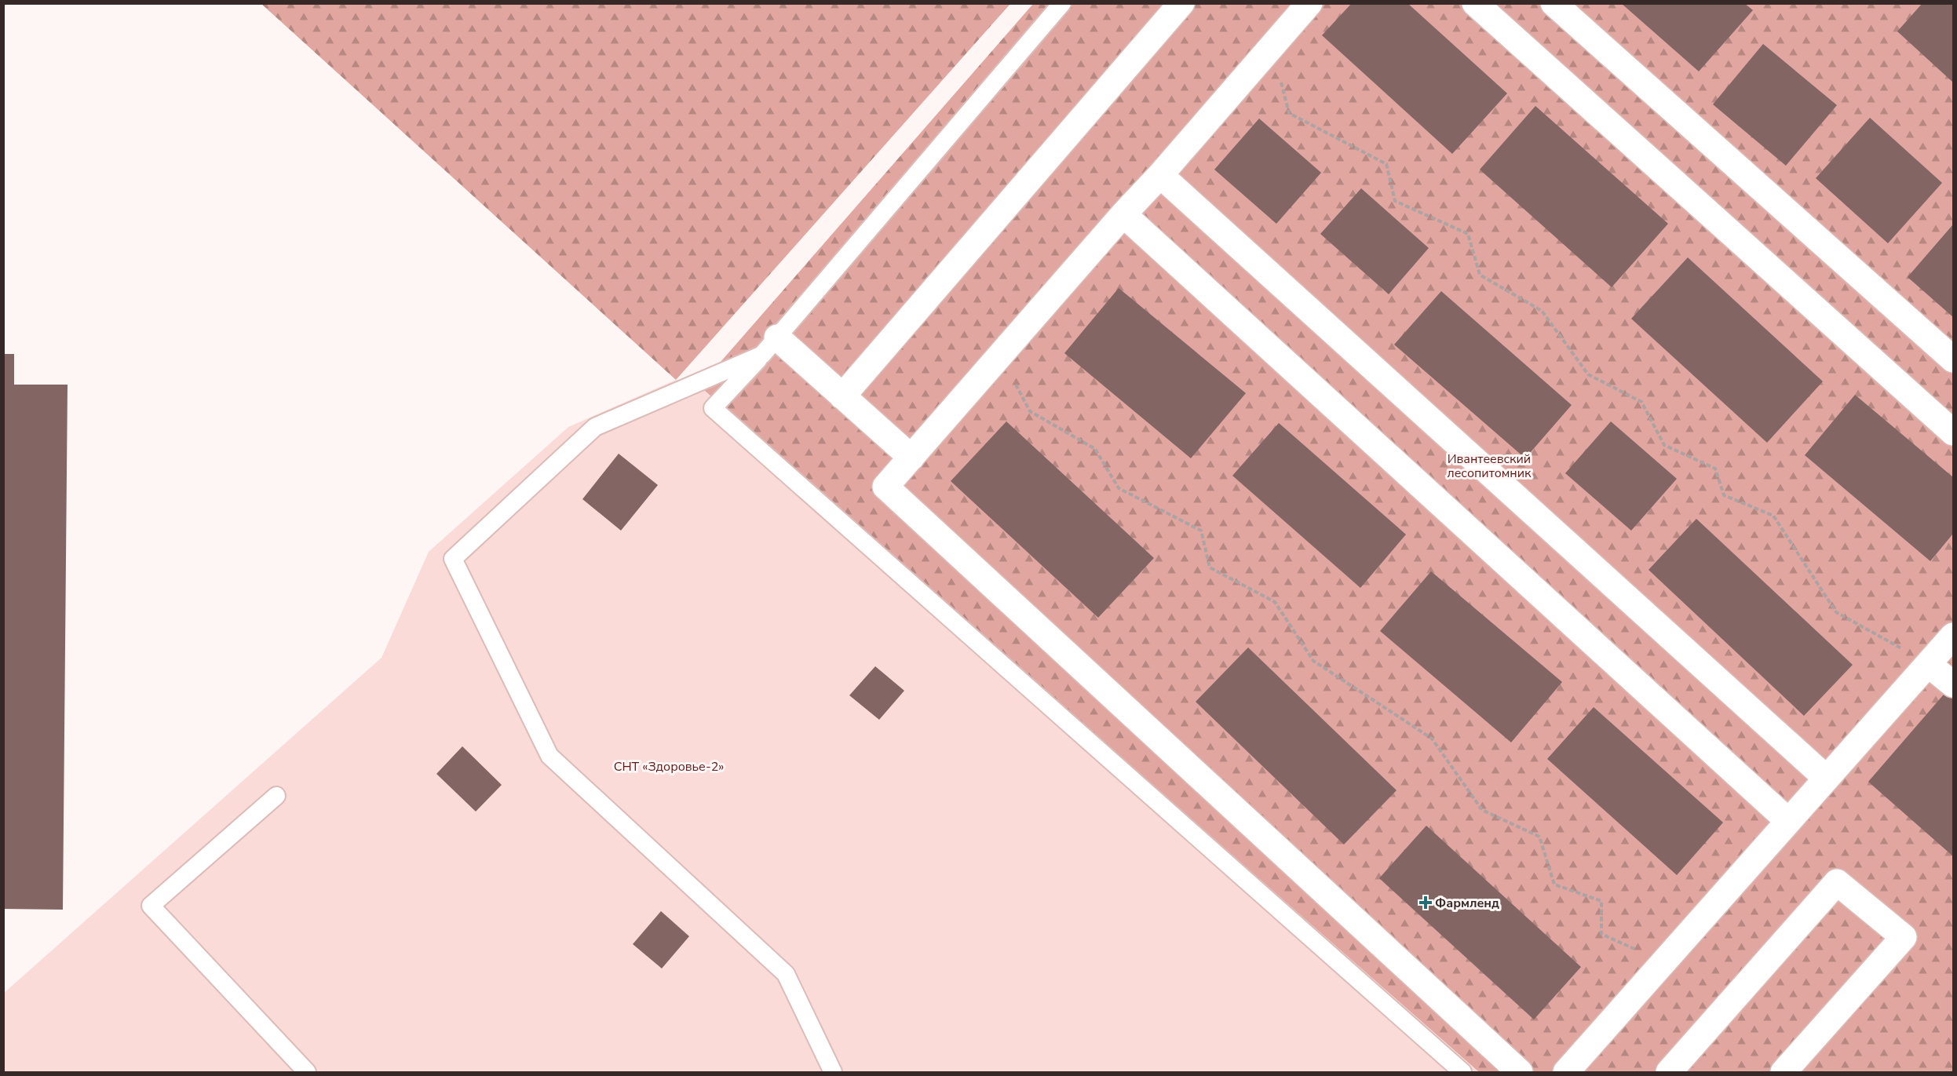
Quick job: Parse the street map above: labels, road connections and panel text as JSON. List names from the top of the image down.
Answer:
{
  "parks": ["Ивантеевский лесопитомник", "СНТ «Здоровье-2»"],
  "places": {
    "health": ["Фармленд"]
  }
}
